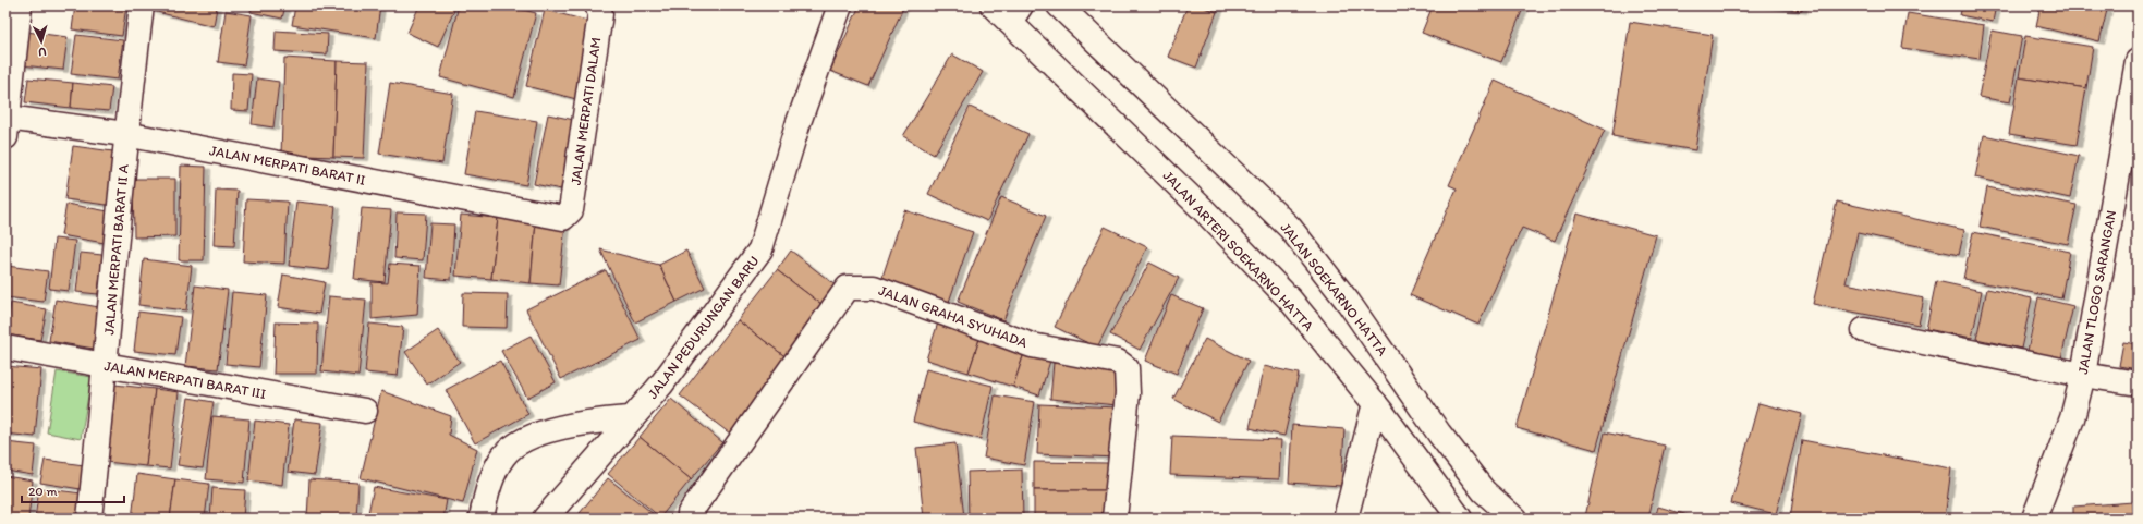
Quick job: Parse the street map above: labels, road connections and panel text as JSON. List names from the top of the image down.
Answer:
{
  "streets": {
    "street": [
      "JALAN MERPATI DALAM",
      "JALAN MERPATI BARAT II",
      "JALAN MERPATI BARAT II A",
      "JALAN ARTERI SOEKARNO HATTA",
      "JALAN SOEKARNO HATTA",
      "JALAN TLOGO SARANGAN",
      "JALAN GRAHA SYUHADA",
      "JALAN PEDURUNGAN BARU",
      "JALAN MERPATI BARAT III"
    ]
  },
  "crossings": [
    ["JALAN MERPATI DALAM", "JALAN MERPATI BARAT II"],
    ["JALAN MERPATI BARAT II", "JALAN MERPATI BARAT II A"],
    ["JALAN MERPATI BARAT II A", "JALAN MERPATI BARAT III"]
  ],
  "scale_bar": "20 m",
  "north": "bottom"
}
